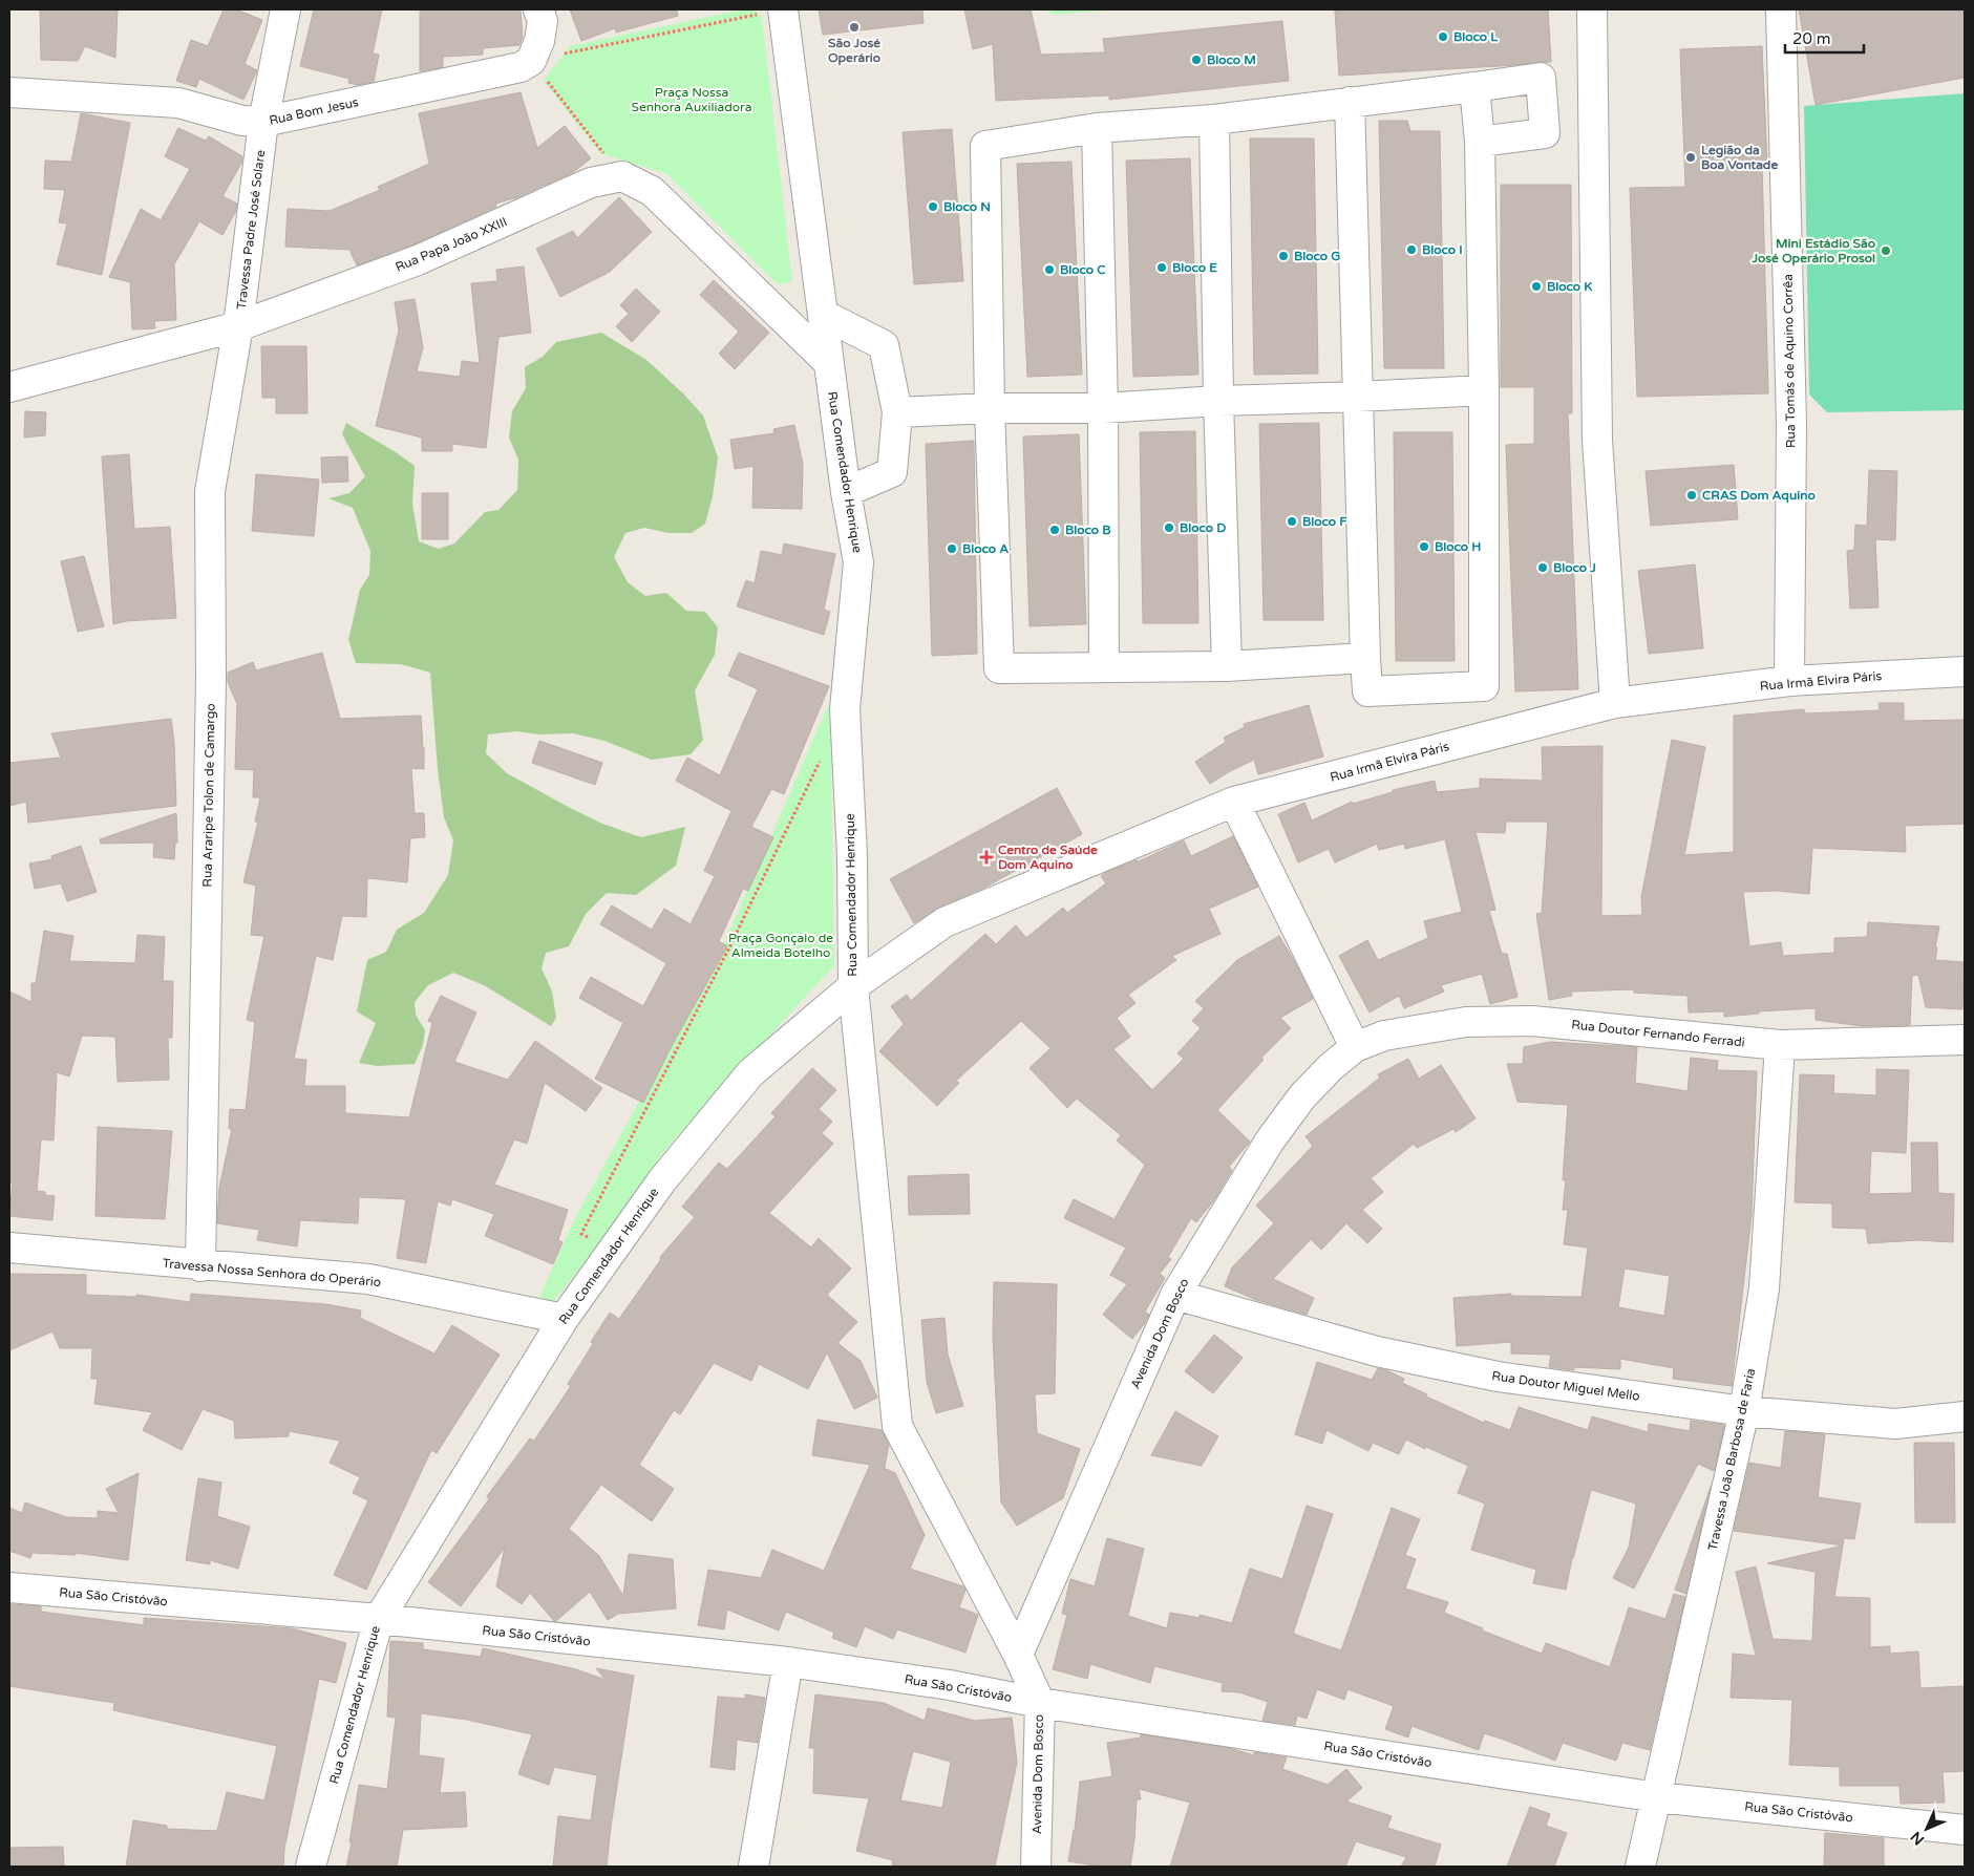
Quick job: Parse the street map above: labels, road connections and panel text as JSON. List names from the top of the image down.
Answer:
{
  "streets": {
    "street": [
      "Rua Bom Jesus",
      "Travessa Padre José Solare",
      "Rua Papa João XXIII",
      "Rua Tomás de Aquino Corrêa",
      "Rua Comendador Henrique",
      "Rua Irmã Elvira Páris",
      "Rua Araripe Tolon de Camargo",
      "Rua Doutor Fernando Ferradi",
      "Travessa Nossa Senhora do Operário",
      "Avenida Dom Bosco",
      "Rua Doutor Miguel Mello",
      "Travessa João Barbosa de Faria",
      "Rua São Cristóvão"
    ]
  },
  "crossings": [
    ["Rua Bom Jesus", "Travessa Padre José Solare"],
    ["Travessa Padre José Solare", "Rua Papa João XXIII"],
    ["Travessa Padre José Solare", "Rua Araripe Tolon de Camargo"],
    ["Rua Papa João XXIII", "Rua Araripe Tolon de Camargo"],
    ["Rua Tomás de Aquino Corrêa", "Rua Irmã Elvira Páris"],
    ["Rua Comendador Henrique", "Rua Irmã Elvira Páris"],
    ["Rua Comendador Henrique", "Travessa Nossa Senhora do Operário"],
    ["Rua Comendador Henrique", "Avenida Dom Bosco"],
    ["Rua Comendador Henrique", "Rua São Cristóvão"],
    ["Rua Irmã Elvira Páris", "Avenida Dom Bosco"],
    ["Rua Araripe Tolon de Camargo", "Travessa Nossa Senhora do Operário"],
    ["Rua Doutor Fernando Ferradi", "Avenida Dom Bosco"],
    ["Rua Doutor Fernando Ferradi", "Travessa João Barbosa de Faria"],
    ["Avenida Dom Bosco", "Rua Doutor Miguel Mello"],
    ["Avenida Dom Bosco", "Rua São Cristóvão"],
    ["Rua Doutor Miguel Mello", "Travessa João Barbosa de Faria"],
    ["Travessa João Barbosa de Faria", "Rua São Cristóvão"]
  ],
  "parks": ["Praça Nossa Senhora Auxiliadora", "Praça Gonçalo de Almeida Botelho"],
  "places": {
    "other": [
      "São José Operário",
      "Bloco L",
      "Bloco M",
      "Legião da Boa Vontade",
      "Bloco N",
      "Bloco I",
      "Mini Estádio São José Operário Prosol",
      "Bloco G",
      "Bloco E",
      "Bloco C",
      "Bloco K",
      "CRAS Dom Aquino",
      "Bloco F",
      "Bloco D",
      "Bloco B",
      "Bloco H",
      "Bloco A",
      "Bloco J"
    ],
    "health": ["Centro de Saúde Dom Aquino"]
  },
  "scale_bar": "20 m",
  "north": "bottom left"
}
